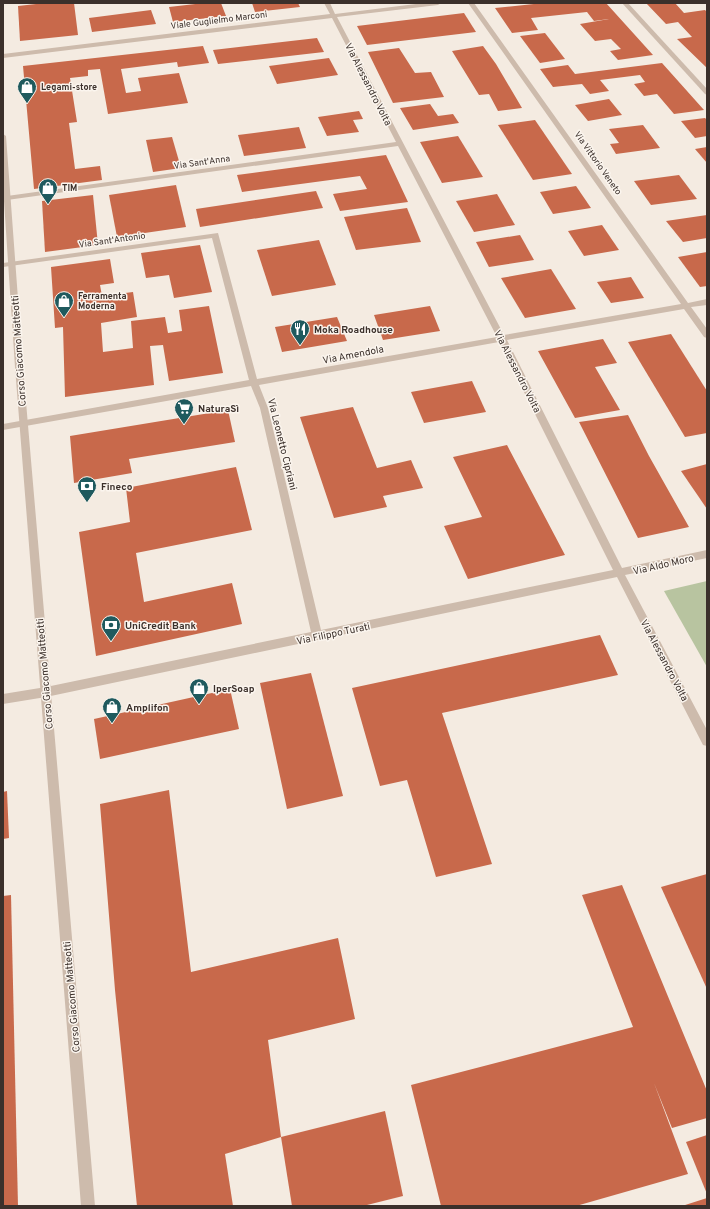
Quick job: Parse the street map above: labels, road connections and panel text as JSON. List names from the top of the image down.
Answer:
{
  "streets": {
    "street": [
      "Viale Guglielmo Marconi",
      "Via Alessandro Volta",
      "Via Sant'Anna",
      "Via Vittorio Veneto",
      "Via Sant'Antonio",
      "Corso Giacomo Matteotti",
      "Via Amendola",
      "Via Leonetto Cipriani",
      "Via Aldo Moro",
      "Via Filippo Turati"
    ]
  },
  "crossings": [
    ["Viale Guglielmo Marconi", "Via Alessandro Volta"],
    ["Via Alessandro Volta", "Via Sant'Anna"],
    ["Via Alessandro Volta", "Via Amendola"],
    ["Via Alessandro Volta", "Via Aldo Moro"],
    ["Via Alessandro Volta", "Via Filippo Turati"],
    ["Via Sant'Anna", "Corso Giacomo Matteotti"],
    ["Via Vittorio Veneto", "Via Amendola"],
    ["Via Sant'Antonio", "Corso Giacomo Matteotti"],
    ["Via Sant'Antonio", "Via Leonetto Cipriani"],
    ["Corso Giacomo Matteotti", "Via Amendola"],
    ["Corso Giacomo Matteotti", "Via Filippo Turati"],
    ["Via Amendola", "Via Leonetto Cipriani"],
    ["Via Leonetto Cipriani", "Via Filippo Turati"],
    ["Via Aldo Moro", "Via Filippo Turati"]
  ],
  "places": {
    "shop": [
      "Legami-store",
      "TIM",
      "Ferramenta Moderna",
      "IperSoap",
      "Amplifon"
    ],
    "restaurant": ["Moka Roadhouse"],
    "supermarket": ["NaturaSì"],
    "bank": ["Fineco", "UniCredit Bank"]
  }
}
